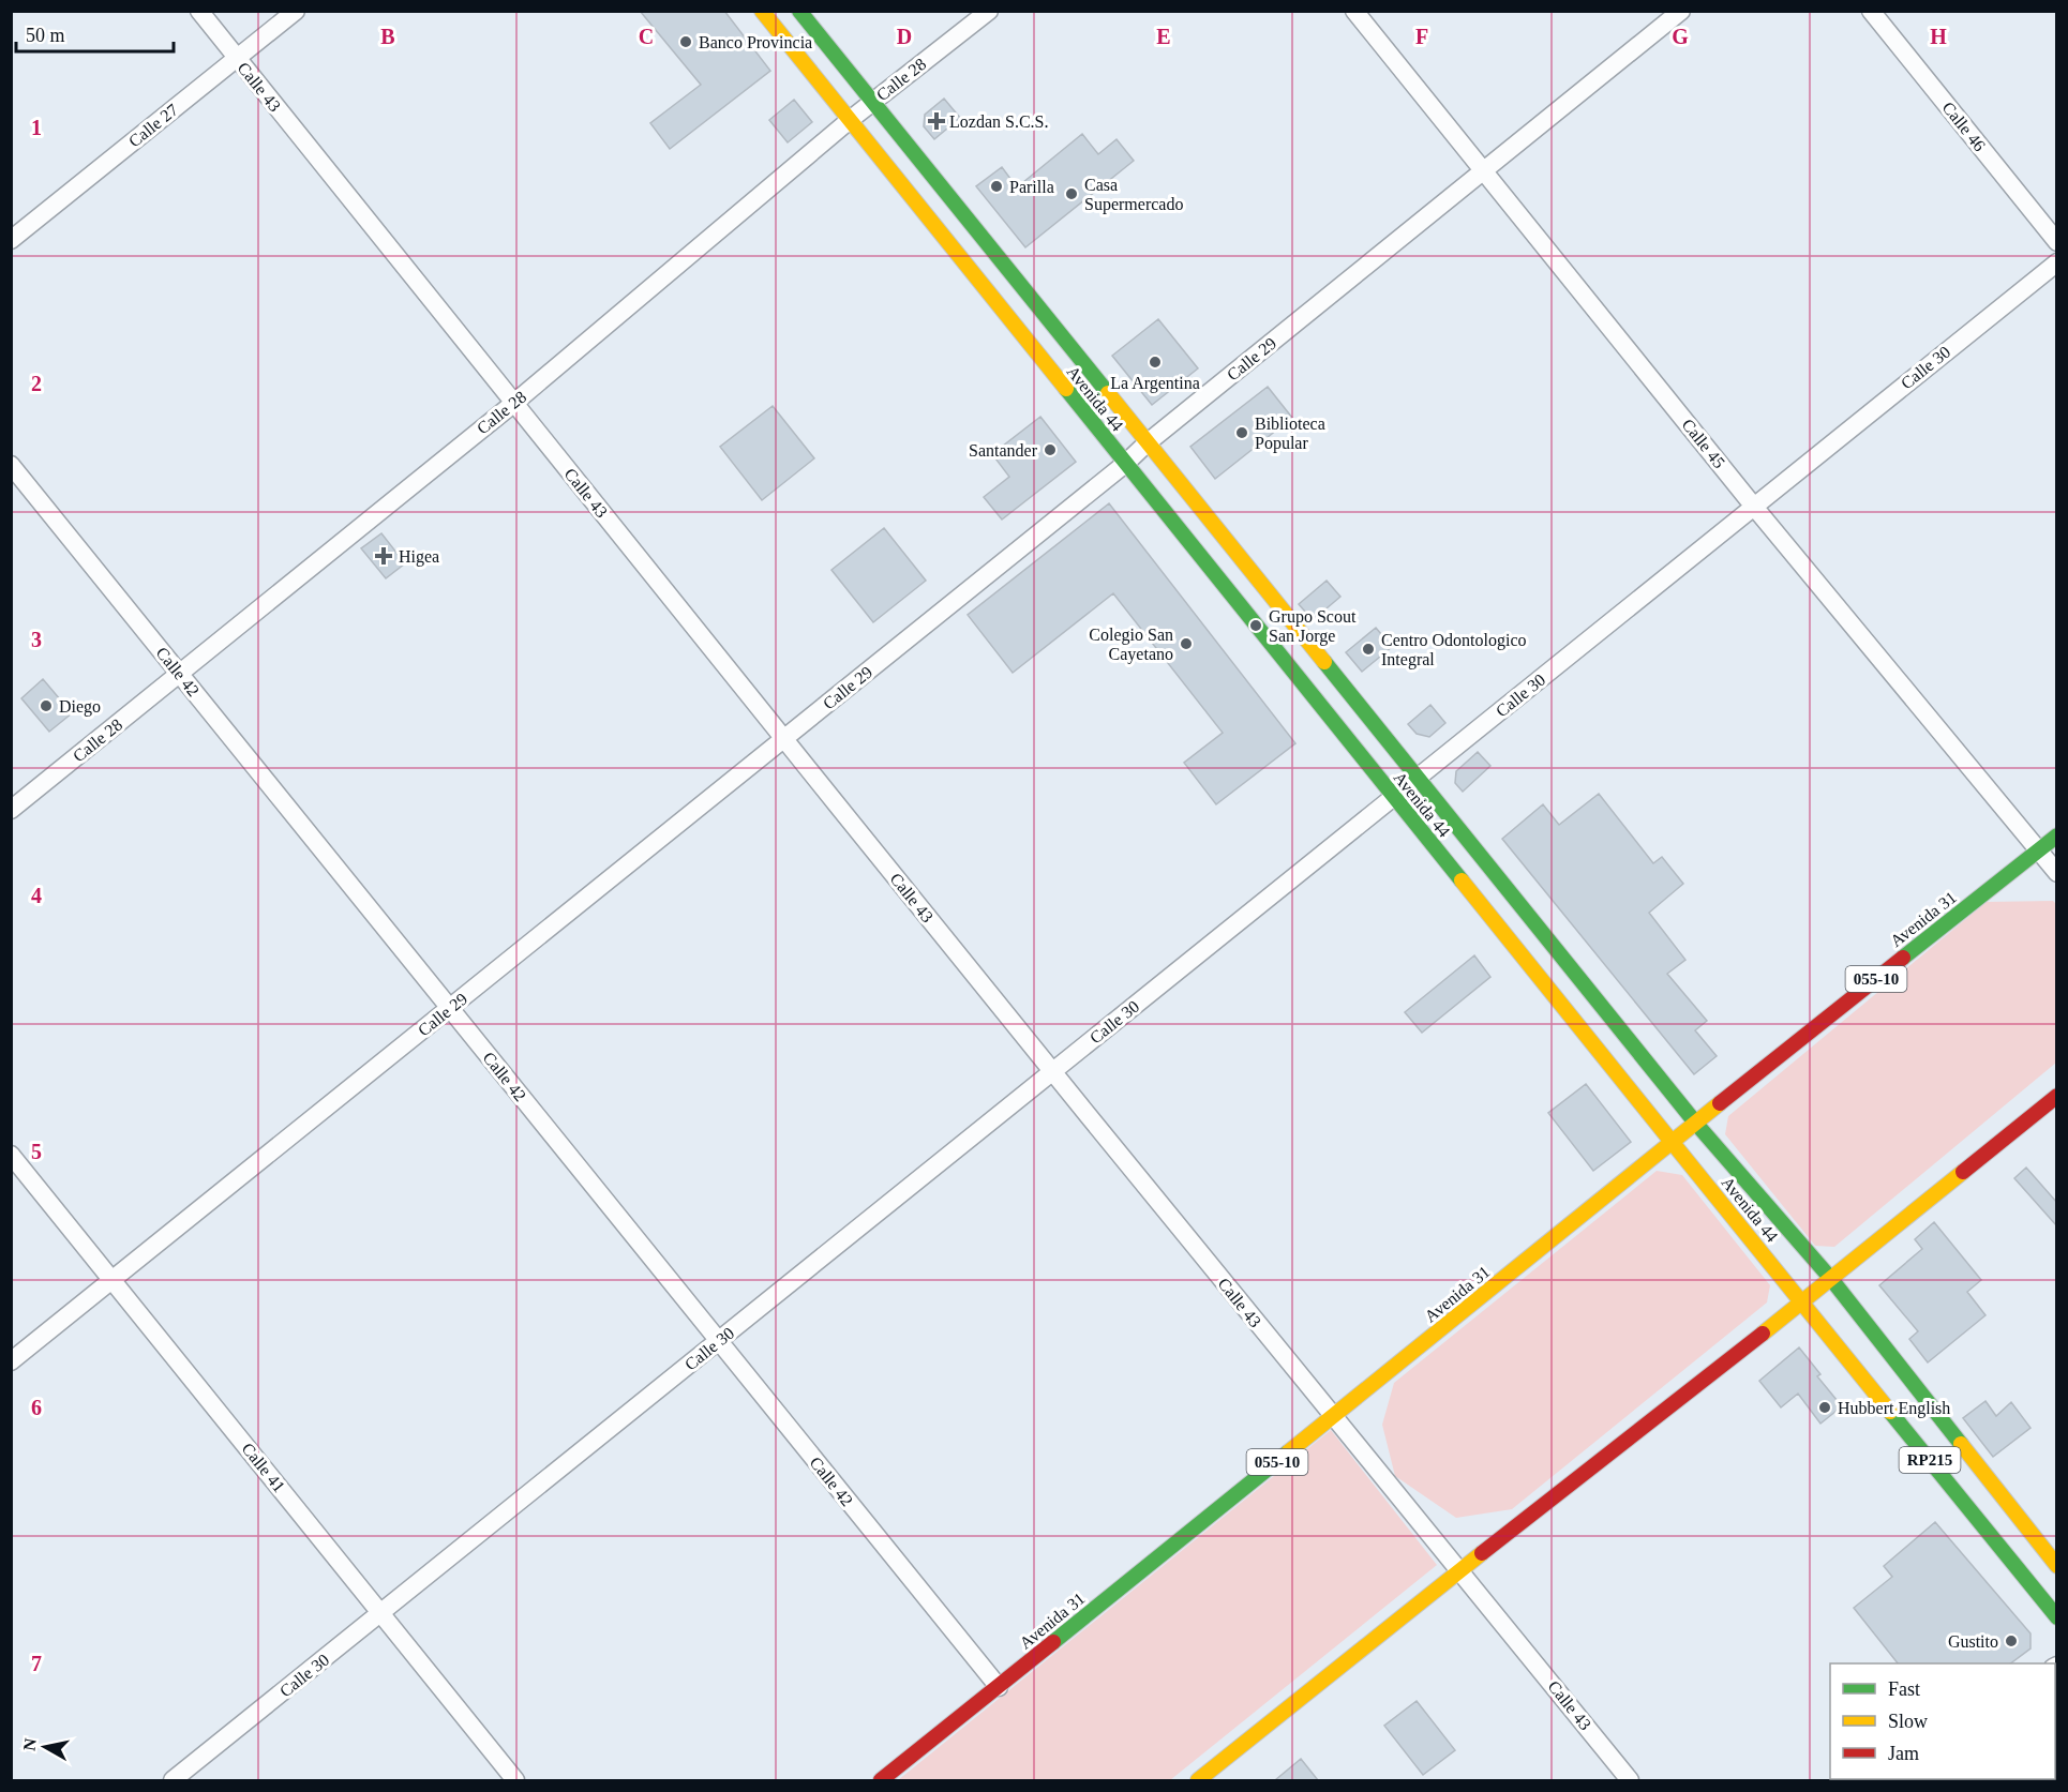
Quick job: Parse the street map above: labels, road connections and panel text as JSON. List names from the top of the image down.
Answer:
{
  "streets": {
    "main road": [
      "Avenida 44",
      "Avenida 31",
      "055-10",
      "RP215"
    ],
    "street": [
      "Calle 28",
      "Calle 43",
      "Calle 27",
      "Calle 46",
      "Calle 29",
      "Calle 30",
      "Calle 45",
      "Calle 42",
      "Calle 41"
    ]
  },
  "crossings": [
    ["Calle 28", "Calle 43"],
    ["Calle 28", "Avenida 44"],
    ["Calle 28", "Calle 42"],
    ["Calle 43", "Calle 27"],
    ["Calle 43", "Calle 29"],
    ["Calle 43", "Calle 30"],
    ["Calle 43", "Avenida 31"],
    ["Calle 29", "Avenida 44"],
    ["Calle 29", "Calle 45"],
    ["Calle 29", "Calle 42"],
    ["Calle 29", "Calle 41"],
    ["Calle 30", "Avenida 44"],
    ["Calle 30", "Calle 45"],
    ["Calle 30", "Calle 42"],
    ["Calle 30", "Calle 41"],
    ["Avenida 44", "Avenida 31"],
    ["Calle 45", "Avenida 31"],
    ["Calle 42", "Avenida 31"]
  ],
  "places": {
    "other": [
      "Banco Provincia",
      "Parilla",
      "Casa Supermercado",
      "La Argentina",
      "Biblioteca Popular",
      "Santander",
      "Grupo Scout San Jorge",
      "Colegio San Cayetano",
      "Centro Odontologico Integral",
      "Diego",
      "Hubbert English",
      "Gustito"
    ],
    "health": ["Lozdan S.C.S.", "Higea"]
  },
  "legend": ["Fast", "Slow", "Jam"],
  "scale_bar": "50 m",
  "north": "left",
  "grid": {
    "columns": [
      "B",
      "C",
      "D",
      "E",
      "F",
      "G",
      "H"
    ],
    "rows": [
      "1",
      "2",
      "3",
      "4",
      "5",
      "6",
      "7"
    ]
  }
}
